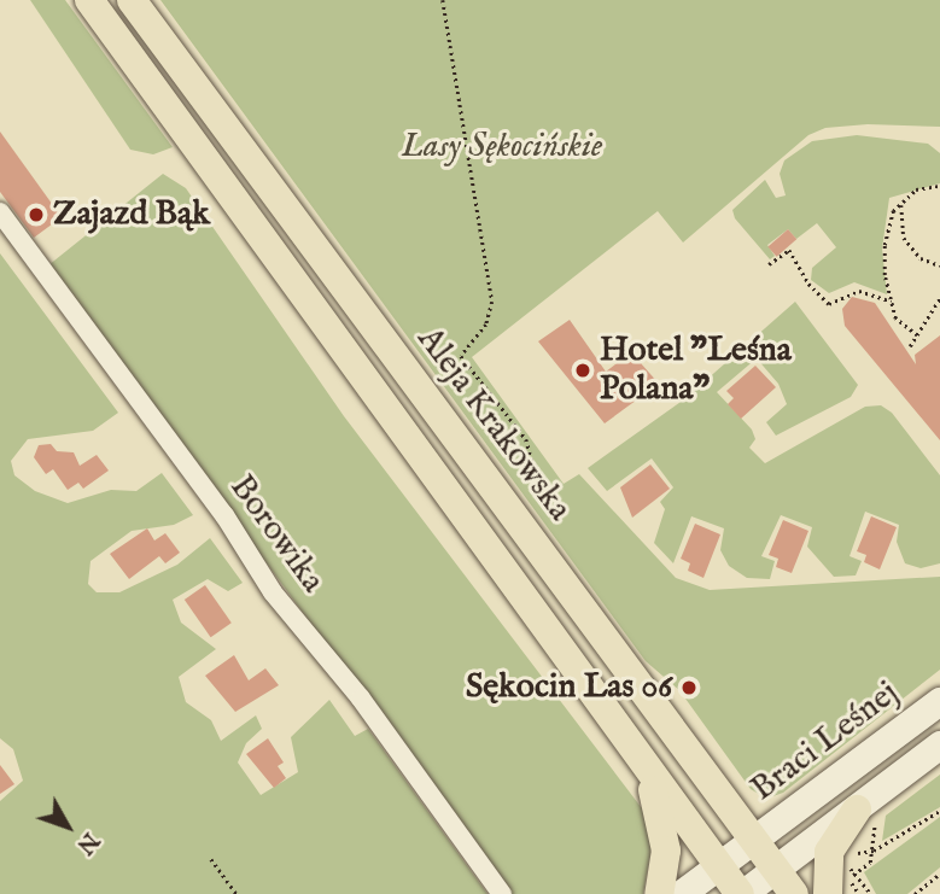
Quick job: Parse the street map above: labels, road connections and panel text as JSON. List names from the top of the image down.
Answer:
{
  "streets": {
    "main road": ["Aleja Krakowska", "Braci Leśnej"],
    "street": ["Borowika"]
  },
  "crossings": [
    ["Aleja Krakowska", "Braci Leśnej"]
  ],
  "parks": ["Lasy Sękocińskie"],
  "places": ["Zajazd Bąk", "Hotel \"Leśna Polana\"", "Sękocin Las 06"],
  "north": "bottom right"
}
